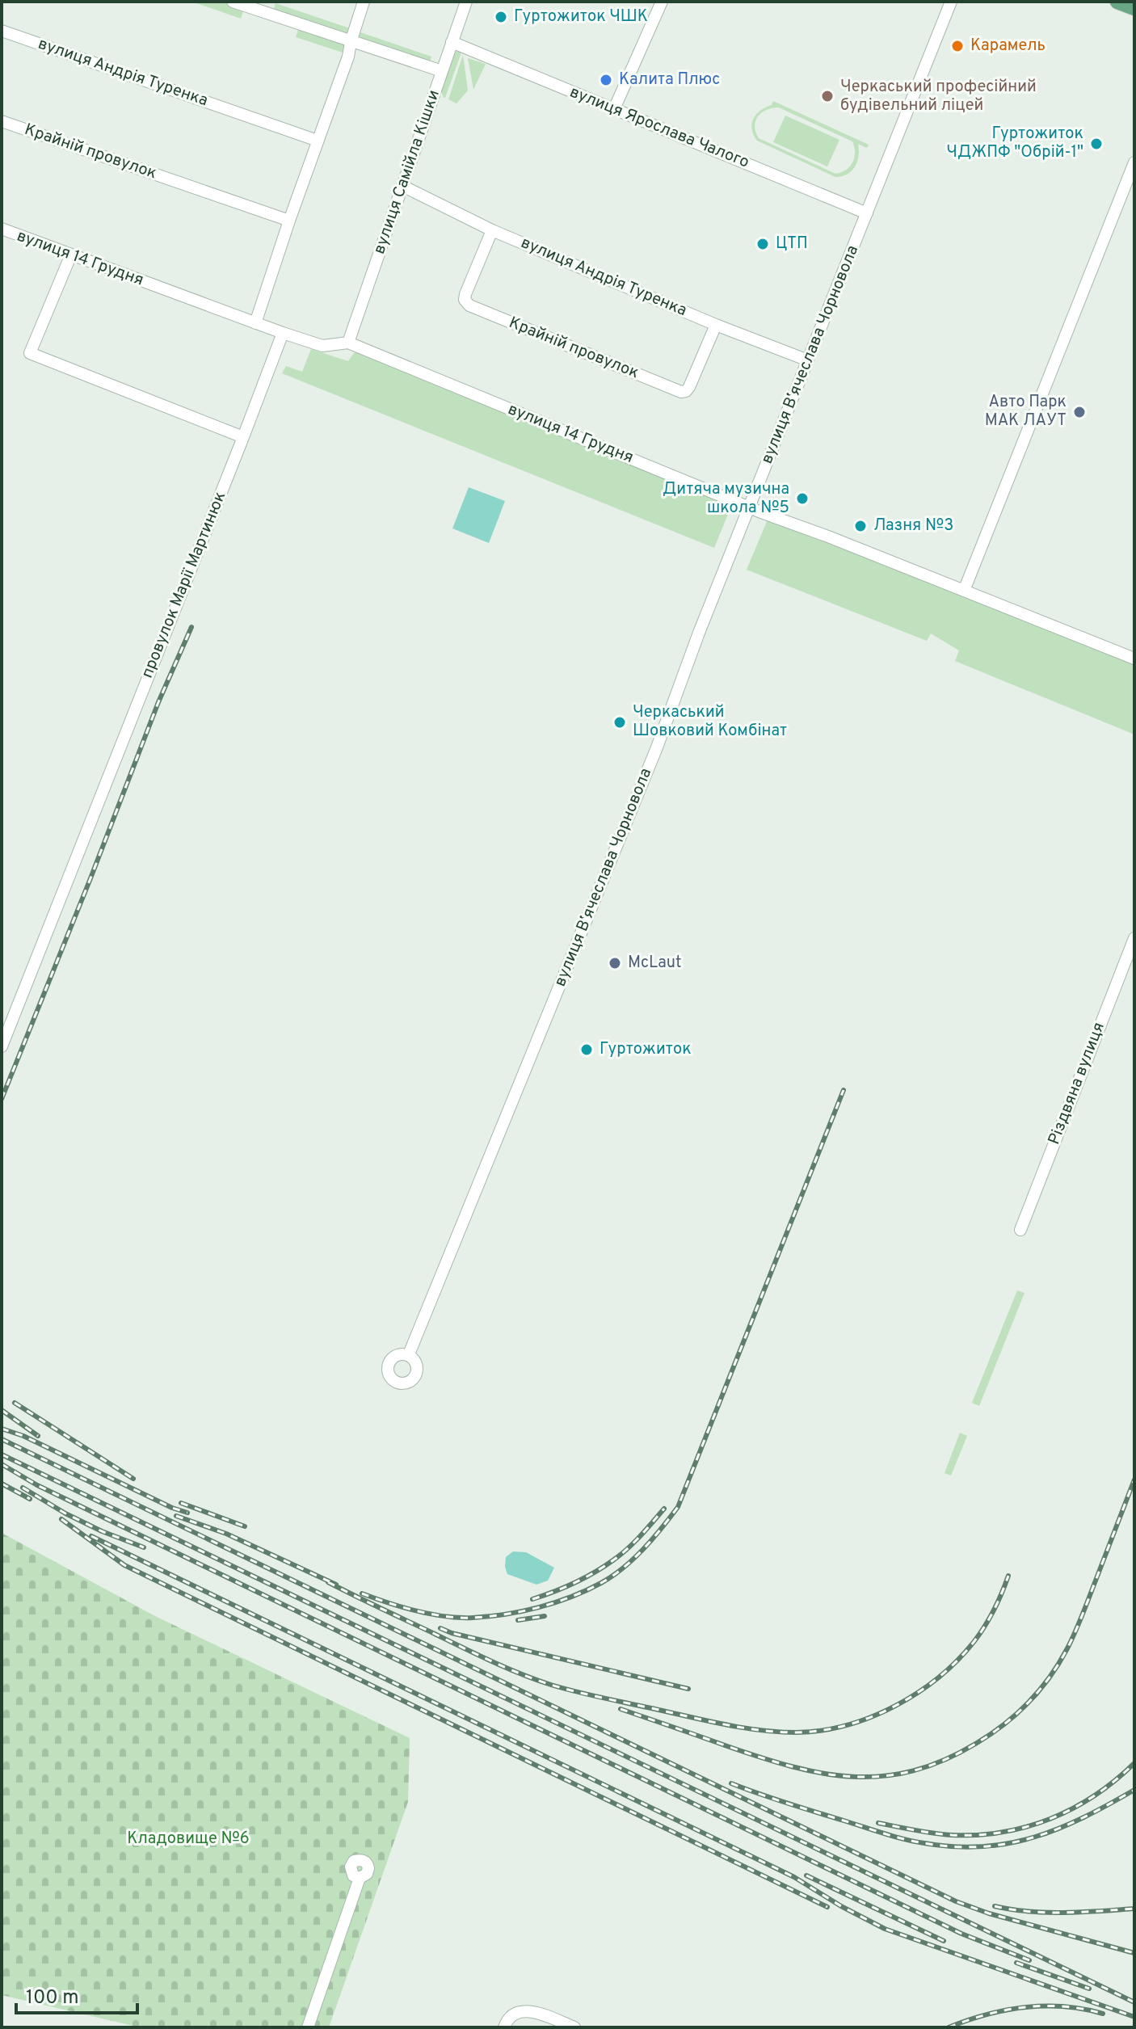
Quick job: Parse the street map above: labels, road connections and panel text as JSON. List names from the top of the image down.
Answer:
{
  "streets": {
    "street": [
      "вулиця Андрія Туренка",
      "вулиця Ярослава Чалого",
      "Крайній провулок",
      "вулиця Самійла Кішки",
      "вулиця 14 Грудня",
      "вулиця Вʼячеслава Чорновола",
      "провулок Марії Мартинюк",
      "Різдвяна вулиця"
    ]
  },
  "crossings": [
    ["вулиця Андрія Туренка", "Крайній провулок"],
    ["вулиця Андрія Туренка", "вулиця Самійла Кішки"],
    ["вулиця Андрія Туренка", "вулиця Вʼячеслава Чорновола"],
    ["вулиця Ярослава Чалого", "вулиця Самійла Кішки"],
    ["вулиця Ярослава Чалого", "вулиця Вʼячеслава Чорновола"],
    ["вулиця Самійла Кішки", "вулиця 14 Грудня"],
    ["вулиця 14 Грудня", "вулиця Вʼячеслава Чорновола"],
    ["вулиця 14 Грудня", "провулок Марії Мартинюк"]
  ],
  "parks": ["Кладовище №6"],
  "places": [
    "Гуртожиток ЧШК",
    "Карамель",
    "Калита Плюс",
    "Черкаський професійний будівельний ліцей",
    "Гуртожиток ЧДЖПФ \"Обрій-1\"",
    "ЦТП",
    "Авто Парк МАК ЛАУТ",
    "Дитяча музична школа №5",
    "Лазня №3",
    "Черкаський Шовковий Комбінат",
    "McLaut",
    "Гуртожиток"
  ],
  "scale_bar": "100 m"
}
